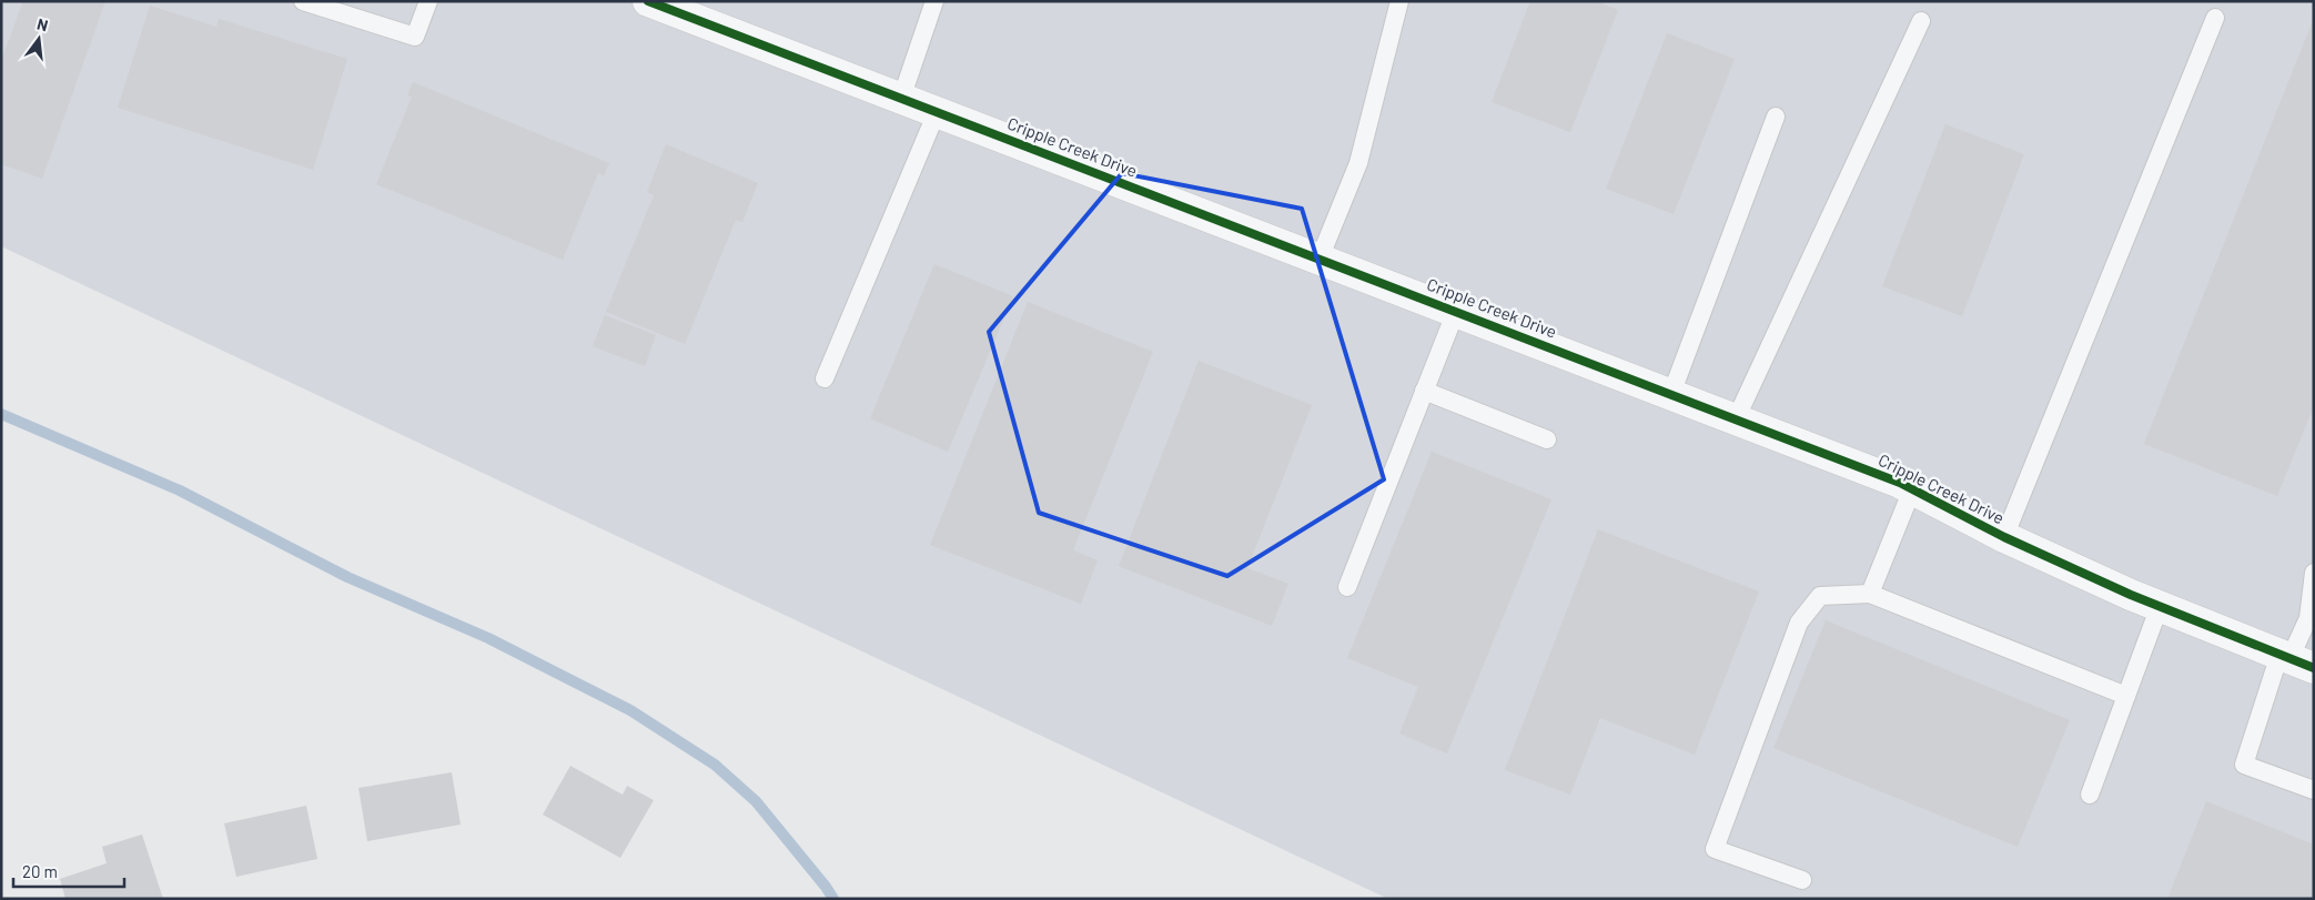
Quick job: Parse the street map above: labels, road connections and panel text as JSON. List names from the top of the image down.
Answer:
{
  "streets": {
    "street": ["Cripple Creek Drive"]
  },
  "scale_bar": "20 m",
  "north": "top"
}
